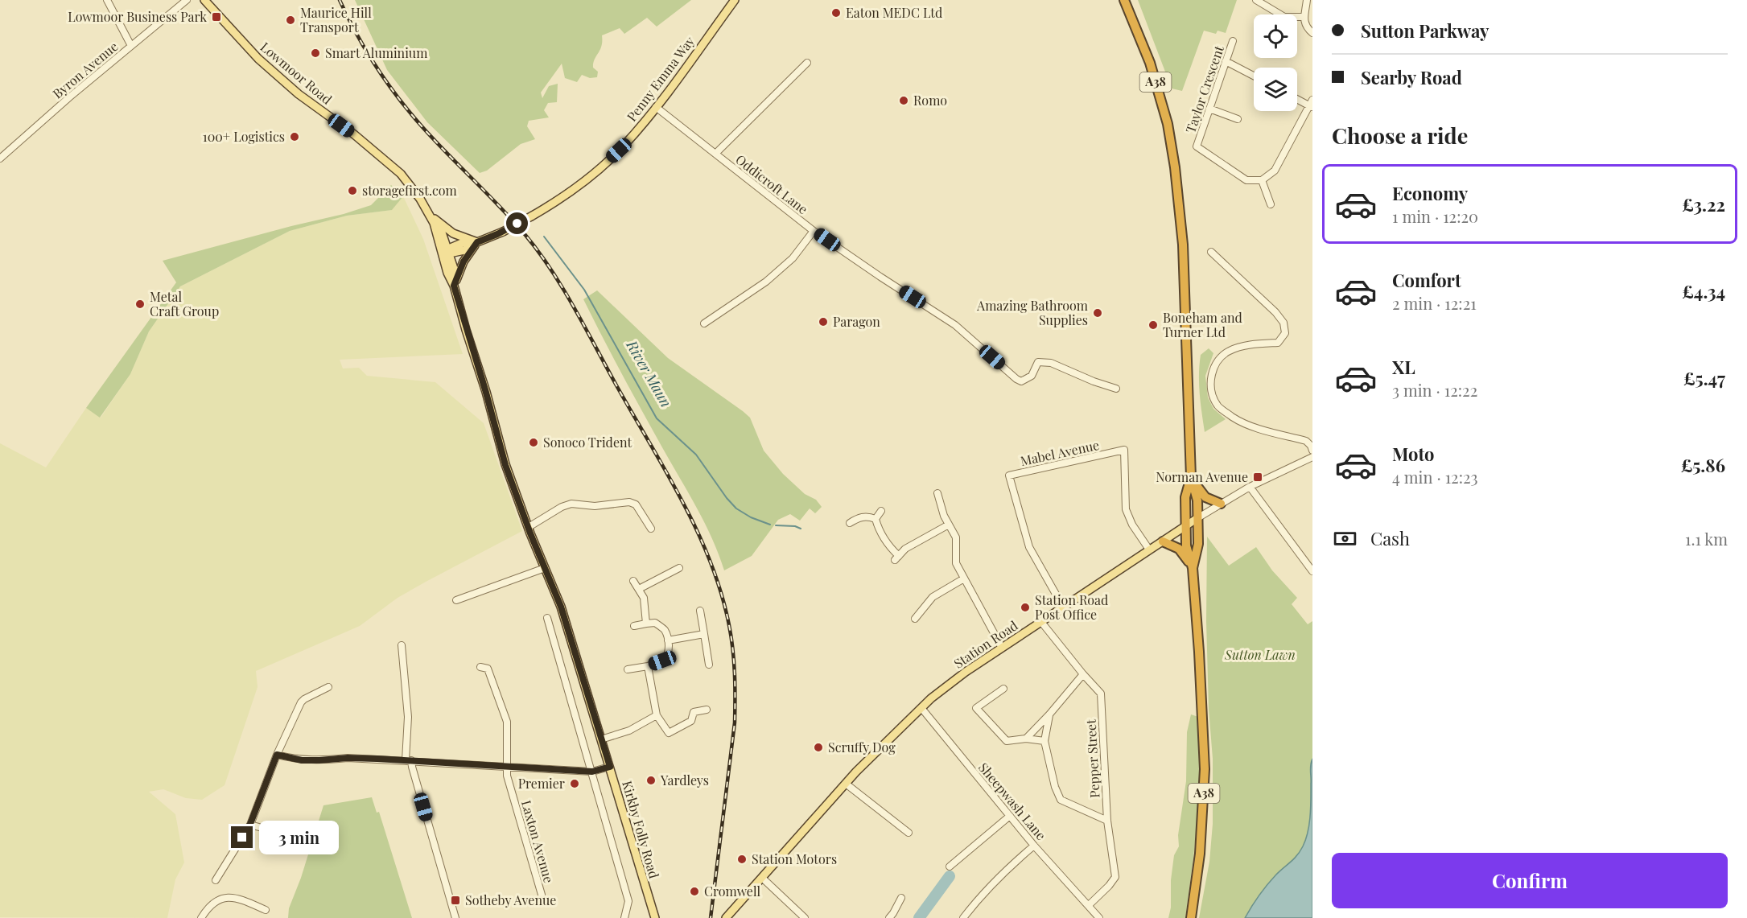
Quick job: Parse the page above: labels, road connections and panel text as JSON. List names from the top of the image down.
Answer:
{
  "streets": {
    "highway": ["A38"],
    "main road": [
      "Lowmoor Road",
      "Penny Emma Way",
      "Station Road",
      "Kirkby Folly Road"
    ],
    "street": [
      "Byron Avenue",
      "Taylor Crescent",
      "Oddicroft Lane",
      "Mabel Avenue",
      "Pepper Street",
      "Sheepwash Lane",
      "Laxton Avenue"
    ]
  },
  "crossings": [
    ["Lowmoor Road", "Penny Emma Way"],
    ["Lowmoor Road", "Kirkby Folly Road"],
    ["Penny Emma Way", "Oddicroft Lane"],
    ["Penny Emma Way", "Kirkby Folly Road"],
    ["A38", "Station Road"],
    ["Mabel Avenue", "Station Road"],
    ["Station Road", "Pepper Street"],
    ["Station Road", "Sheepwash Lane"],
    ["Pepper Street", "Sheepwash Lane"]
  ],
  "water": ["River Maun"],
  "parks": ["Sutton Lawn"],
  "places": {
    "other": [
      "Eaton MEDC Ltd",
      "Maurice Hill Transport",
      "Smart Aluminium",
      "Romo",
      "100+ Logistics",
      "storagefirst.com",
      "Metal Craft Group",
      "Amazing Bathroom Supplies",
      "Paragon",
      "Boneham and Turner Ltd",
      "Sonoco Trident",
      "Station Road Post Office",
      "Scruffy Dog",
      "Yardleys",
      "Premier",
      "Station Motors",
      "Cromwell"
    ],
    "transit": ["Lowmoor Business Park", "Norman Avenue", "Sotheby Avenue"]
  },
  "page": {
    "banner": ["Sutton Parkway", "Searby Road"],
    "heading": "Choose a ride",
    "list": [
      {
        "name": "Economy",
        "note": "1 min · 12:20",
        "value": "£3.22"
      },
      {
        "name": "Comfort",
        "note": "2 min · 12:21",
        "value": "£4.34"
      },
      {
        "name": "XL",
        "note": "3 min · 12:22",
        "value": "£5.47"
      },
      {
        "name": "Moto",
        "note": "4 min · 12:23",
        "value": "£5.86"
      }
    ],
    "pay": ["Cash", "1.1 km"],
    "bubble": "3 min",
    "buttons": "Confirm"
  }
}
